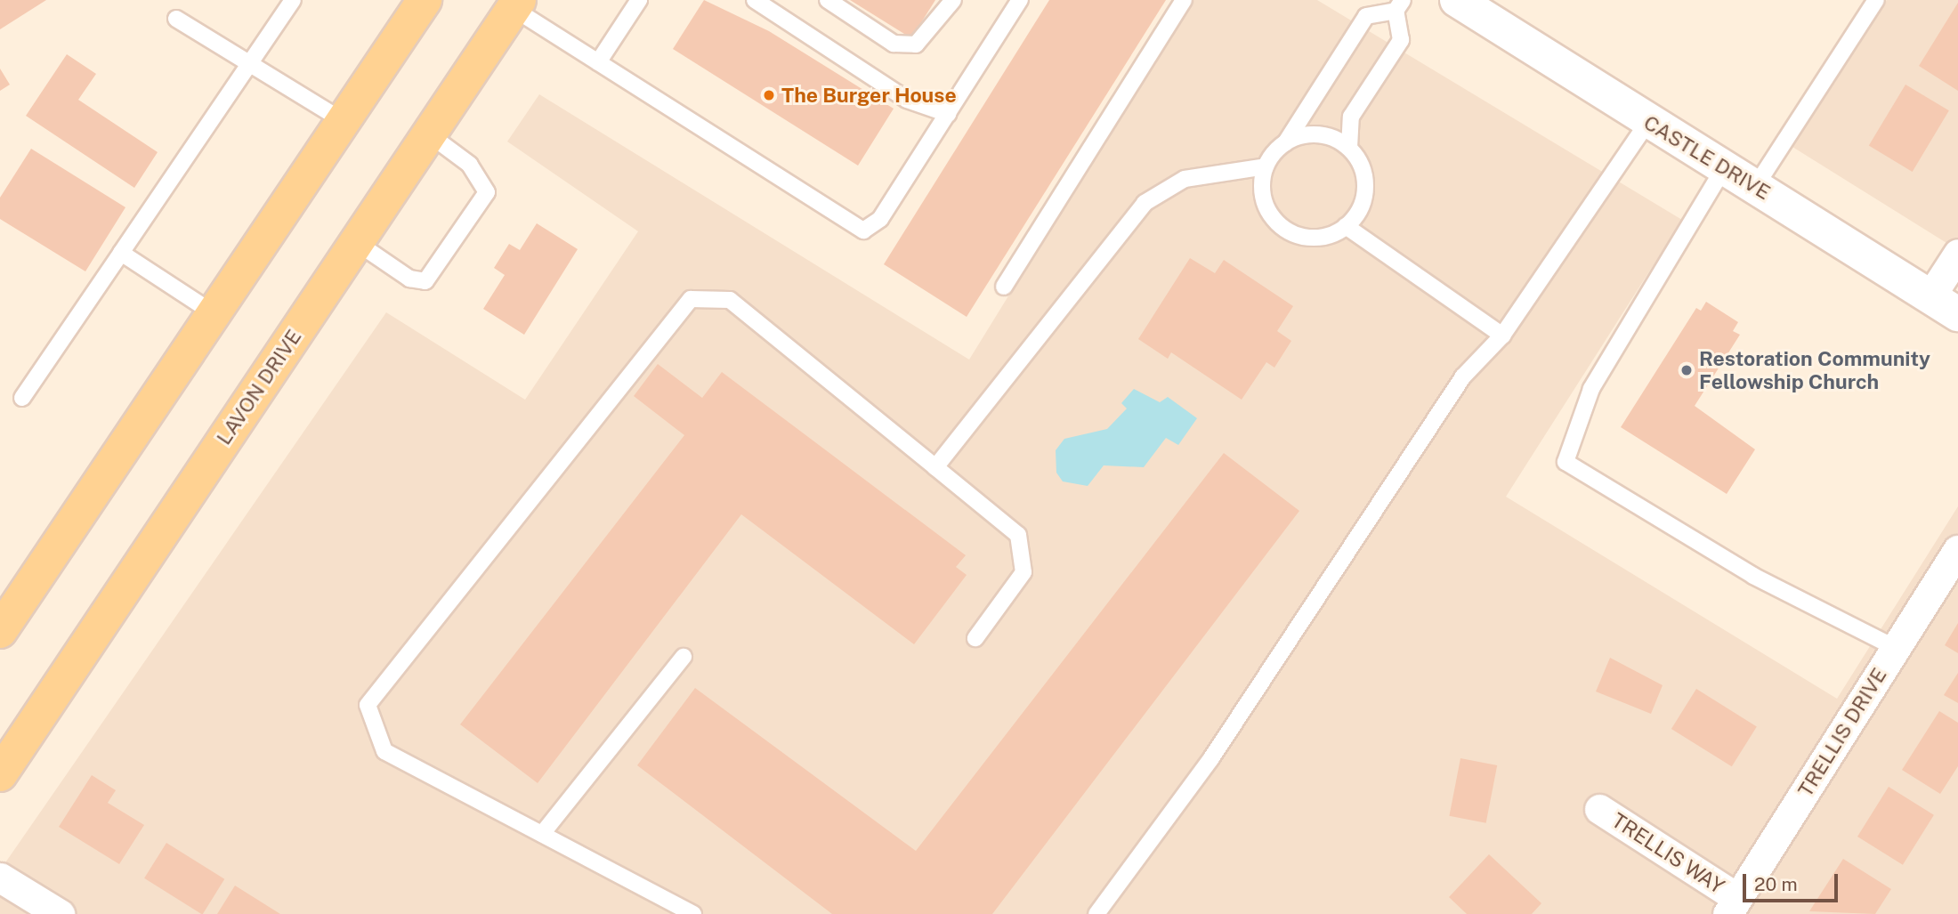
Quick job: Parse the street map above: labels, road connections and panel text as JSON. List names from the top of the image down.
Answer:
{
  "streets": {
    "main road": ["CASTLE DRIVE", "LAVON DRIVE"],
    "street": ["TRELLIS DRIVE", "TRELLIS WAY"]
  },
  "crossings": [
    ["TRELLIS DRIVE", "TRELLIS WAY"]
  ],
  "places": ["The Burger House", "Restoration Community Fellowship Church"],
  "scale_bar": "20 m"
}
